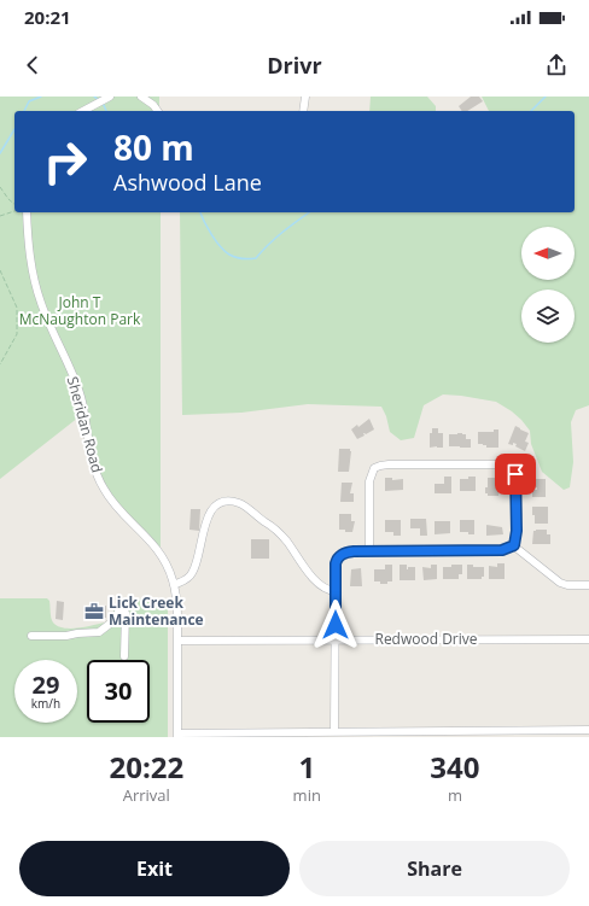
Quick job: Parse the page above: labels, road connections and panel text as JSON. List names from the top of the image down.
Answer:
{
  "streets": {
    "street": ["Sheridan Road", "Redwood Drive"]
  },
  "crossings": [
    ["Sheridan Road", "Redwood Drive"]
  ],
  "parks": ["John T McNaughton Park"],
  "places": {
    "office": ["Lick Creek Maintenance"]
  },
  "north": "left",
  "page": {
    "status": "20:21",
    "header": "Drivr",
    "turn": ["80 m", "Ashwood Lane"],
    "speed": "29 km/h",
    "limit": "30",
    "eta": [
      "20:22",
      "Arrival",
      "1",
      "min",
      "340",
      "m"
    ],
    "buttons": ["Exit", "Share"]
  }
}
